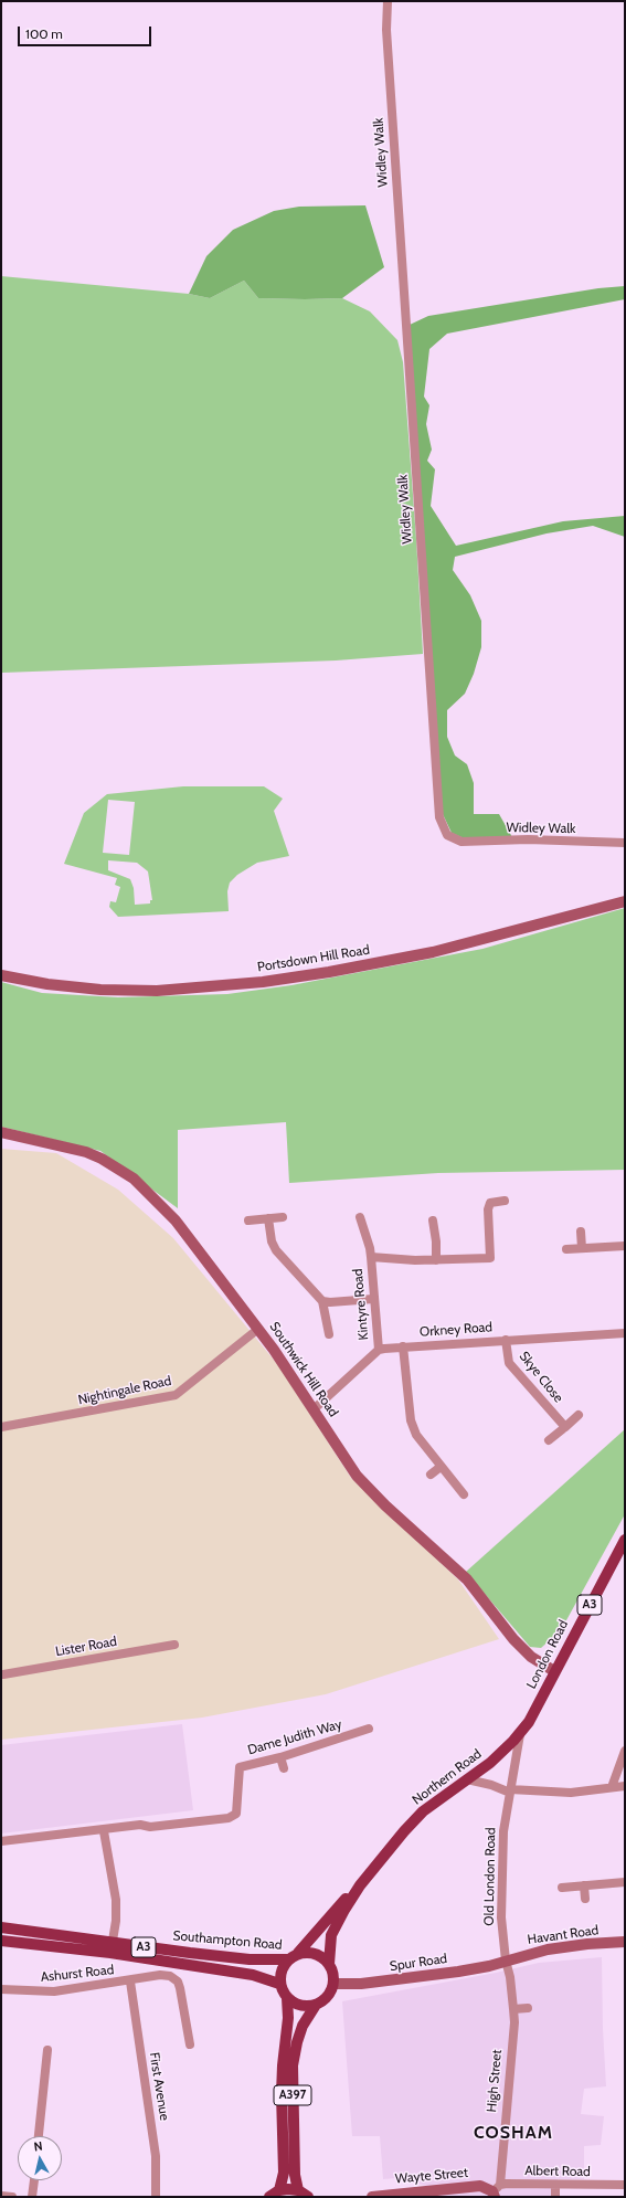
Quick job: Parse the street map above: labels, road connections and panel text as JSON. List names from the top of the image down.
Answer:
{
  "streets": {
    "main road": [
      "Portsdown Hill Road",
      "Southwick Hill Road",
      "A3",
      "London Road",
      "Northern Road",
      "Havant Road",
      "Southampton Road",
      "Spur Road",
      "A397",
      "Wayte Street"
    ],
    "street": [
      "Widley Walk",
      "Kintyre Road",
      "Orkney Road",
      "Skye Close",
      "Nightingale Road",
      "Lister Road",
      "Dame Judith Way",
      "Old London Road",
      "Ashurst Road",
      "High Street",
      "First Avenue",
      "Albert Road"
    ]
  },
  "crossings": [
    ["Kintyre Road", "Orkney Road"],
    ["Orkney Road", "Skye Close"],
    ["Southwick Hill Road", "Nightingale Road"],
    ["Southwick Hill Road", "London Road"],
    ["A3", "Northern Road"],
    ["A3", "Southampton Road"],
    ["A3", "Spur Road"],
    ["A3", "A397"],
    ["London Road", "Northern Road"],
    ["London Road", "Old London Road"],
    ["Northern Road", "Old London Road"],
    ["Northern Road", "Southampton Road"],
    ["Northern Road", "Spur Road"],
    ["Northern Road", "A397"],
    ["Old London Road", "Havant Road"],
    ["Old London Road", "Spur Road"],
    ["Old London Road", "High Street"],
    ["Havant Road", "Spur Road"],
    ["Southampton Road", "Spur Road"],
    ["Southampton Road", "A397"],
    ["Spur Road", "A397"],
    ["Ashurst Road", "First Avenue"],
    ["High Street", "Albert Road"],
    ["High Street", "Wayte Street"],
    ["Albert Road", "Wayte Street"]
  ],
  "districts": ["COSHAM"],
  "scale_bar": "100 m",
  "north": "top"
}
